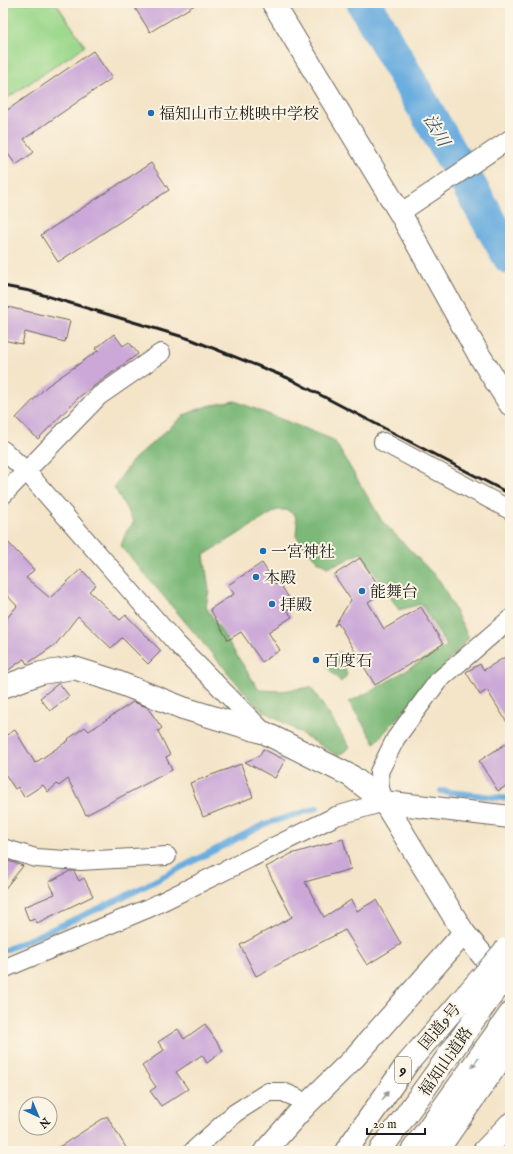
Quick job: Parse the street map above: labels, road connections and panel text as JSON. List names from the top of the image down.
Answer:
{
  "streets": {
    "main road": ["国道9号", "福知山道路", "9"]
  },
  "crossings": [
    ["国道9号", "福知山道路"]
  ],
  "water": ["法川"],
  "places": [
    "福知山市立桃映中学校",
    "一宮神社",
    "本殿",
    "能舞台",
    "拝殿",
    "百度石"
  ],
  "scale_bar": "20 m",
  "north": "bottom right"
}
